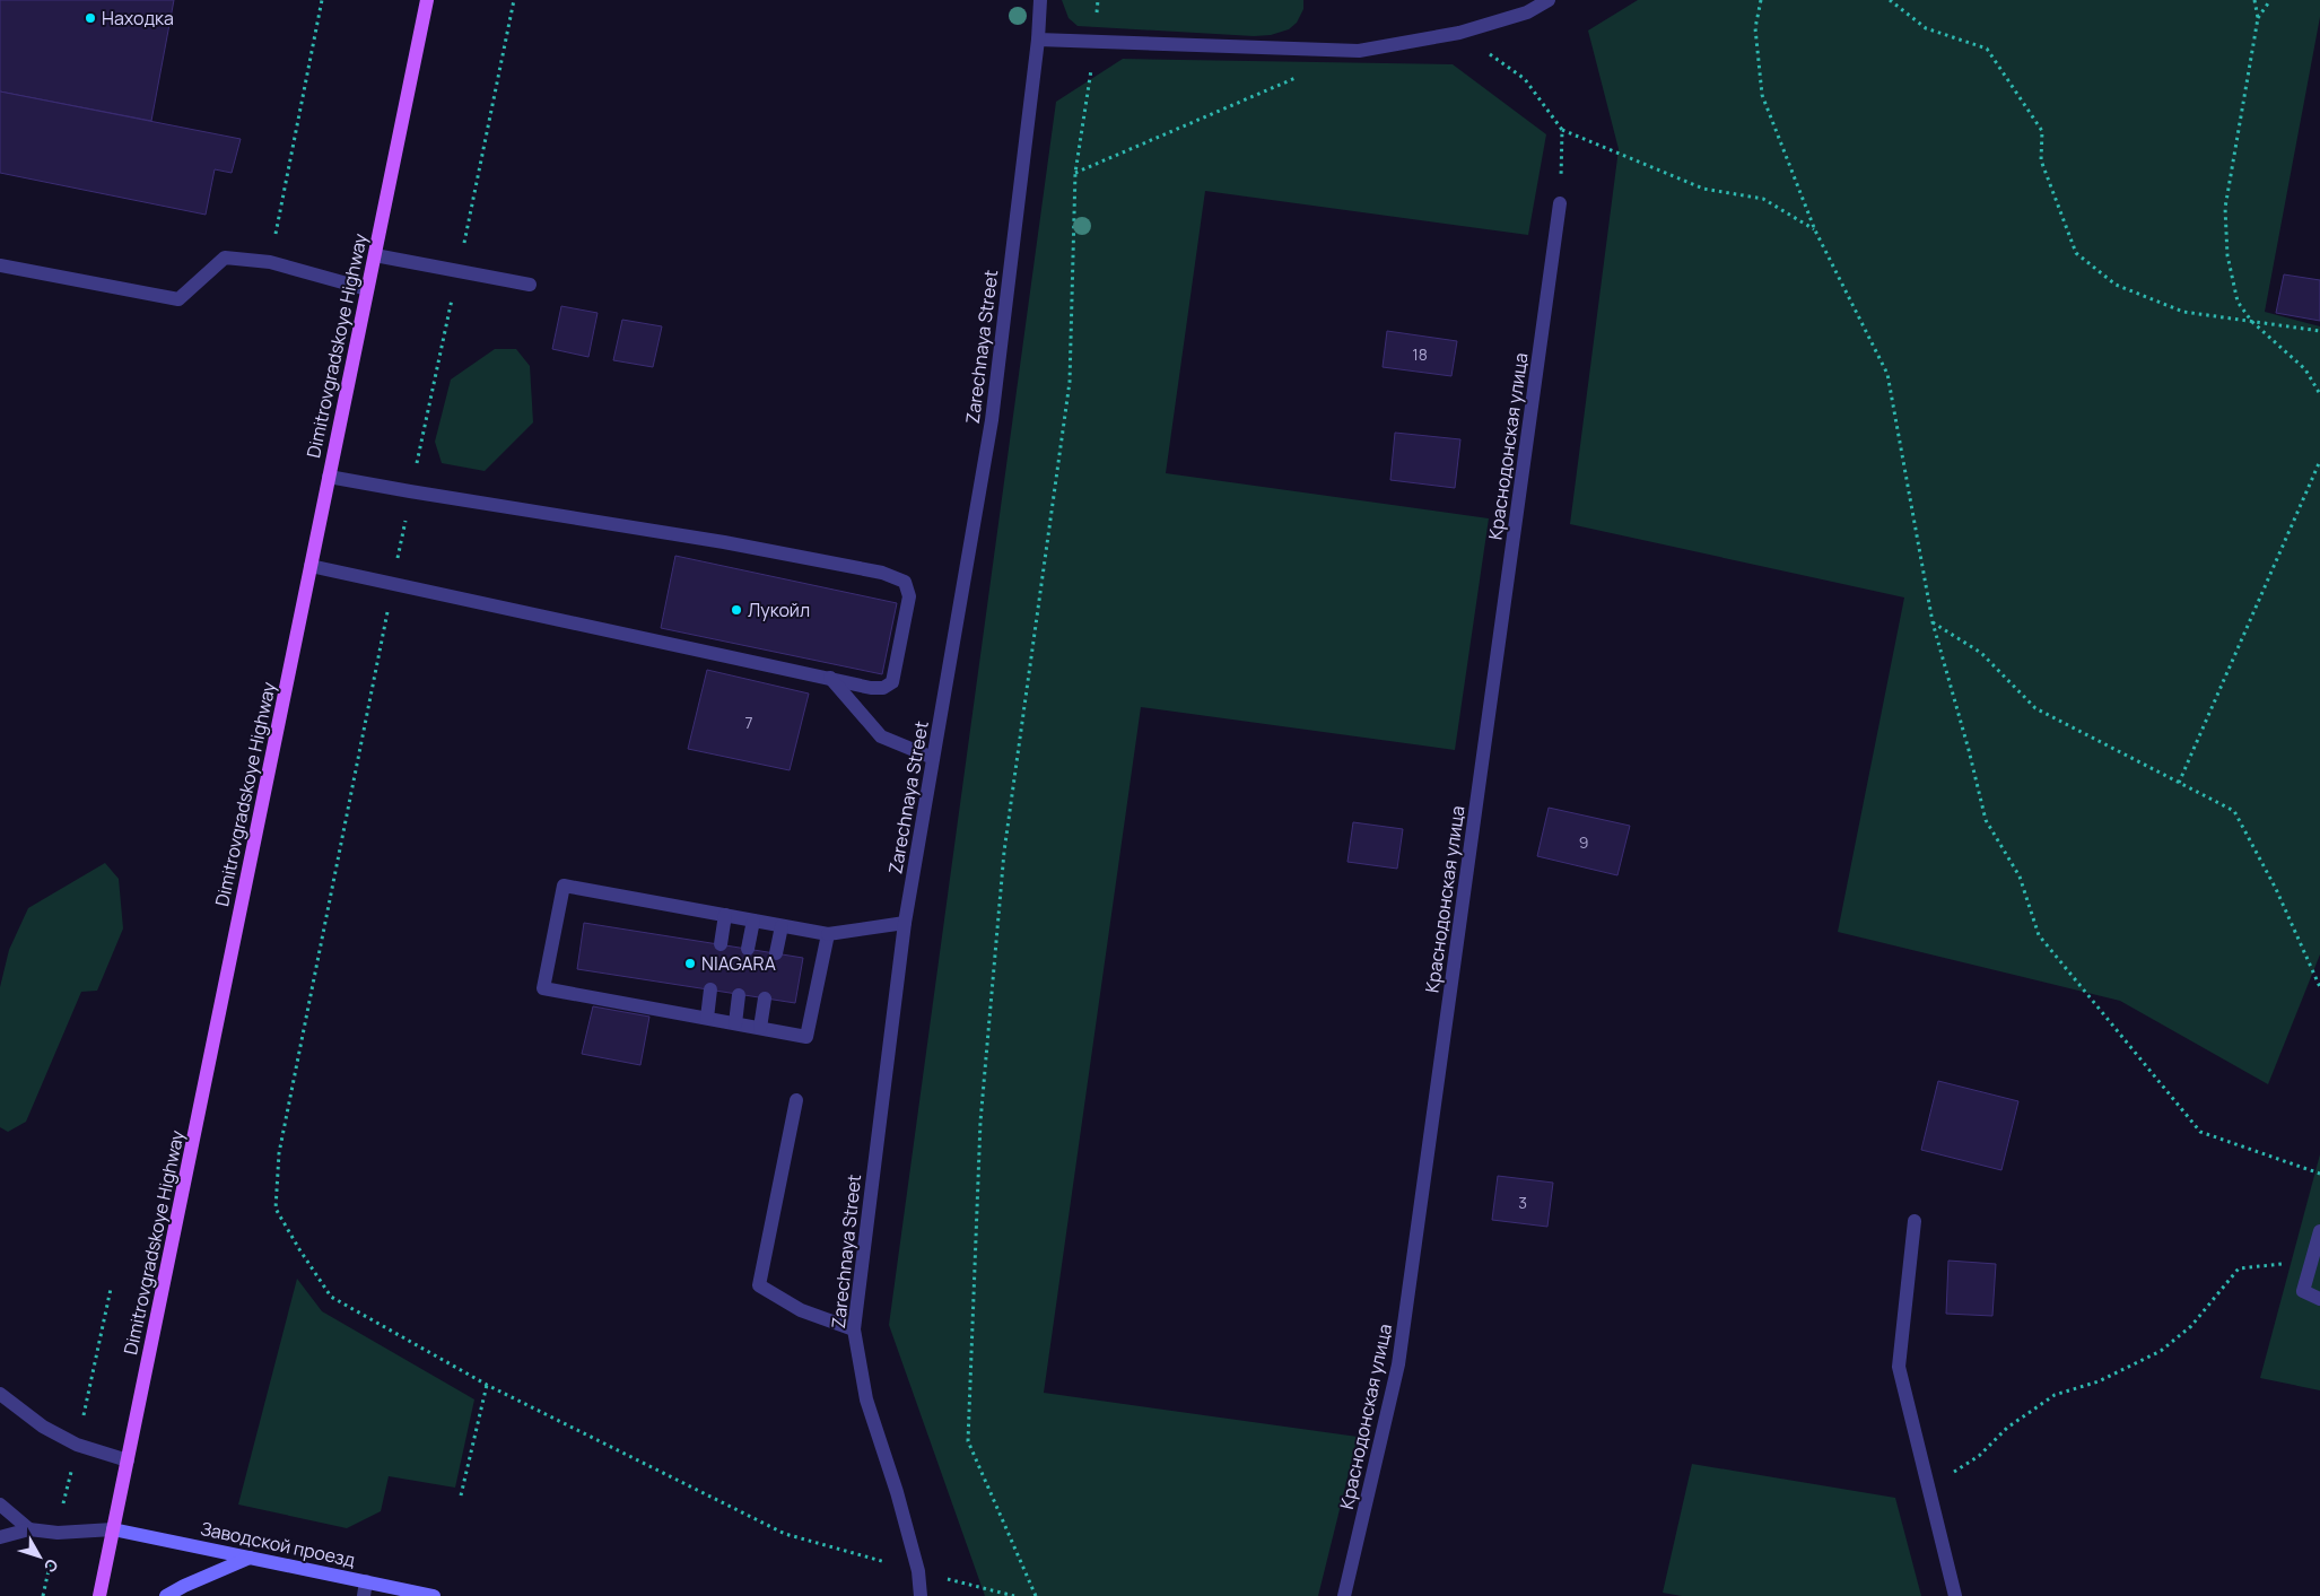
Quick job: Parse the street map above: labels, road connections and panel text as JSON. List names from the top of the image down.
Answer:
{
  "streets": {
    "main road": ["Dimitrovgradskoye Highway", "Заводской проезд"],
    "street": ["Zarechnaya Street", "Краснодонская улица"]
  },
  "crossings": [
    ["Dimitrovgradskoye Highway", "Заводской проезд"]
  ],
  "places": ["Находка", "Лукойл", "NIAGARA"],
  "house_numbers": [
    "18",
    "7",
    "9",
    "3"
  ],
  "north": "bottom right"
}
